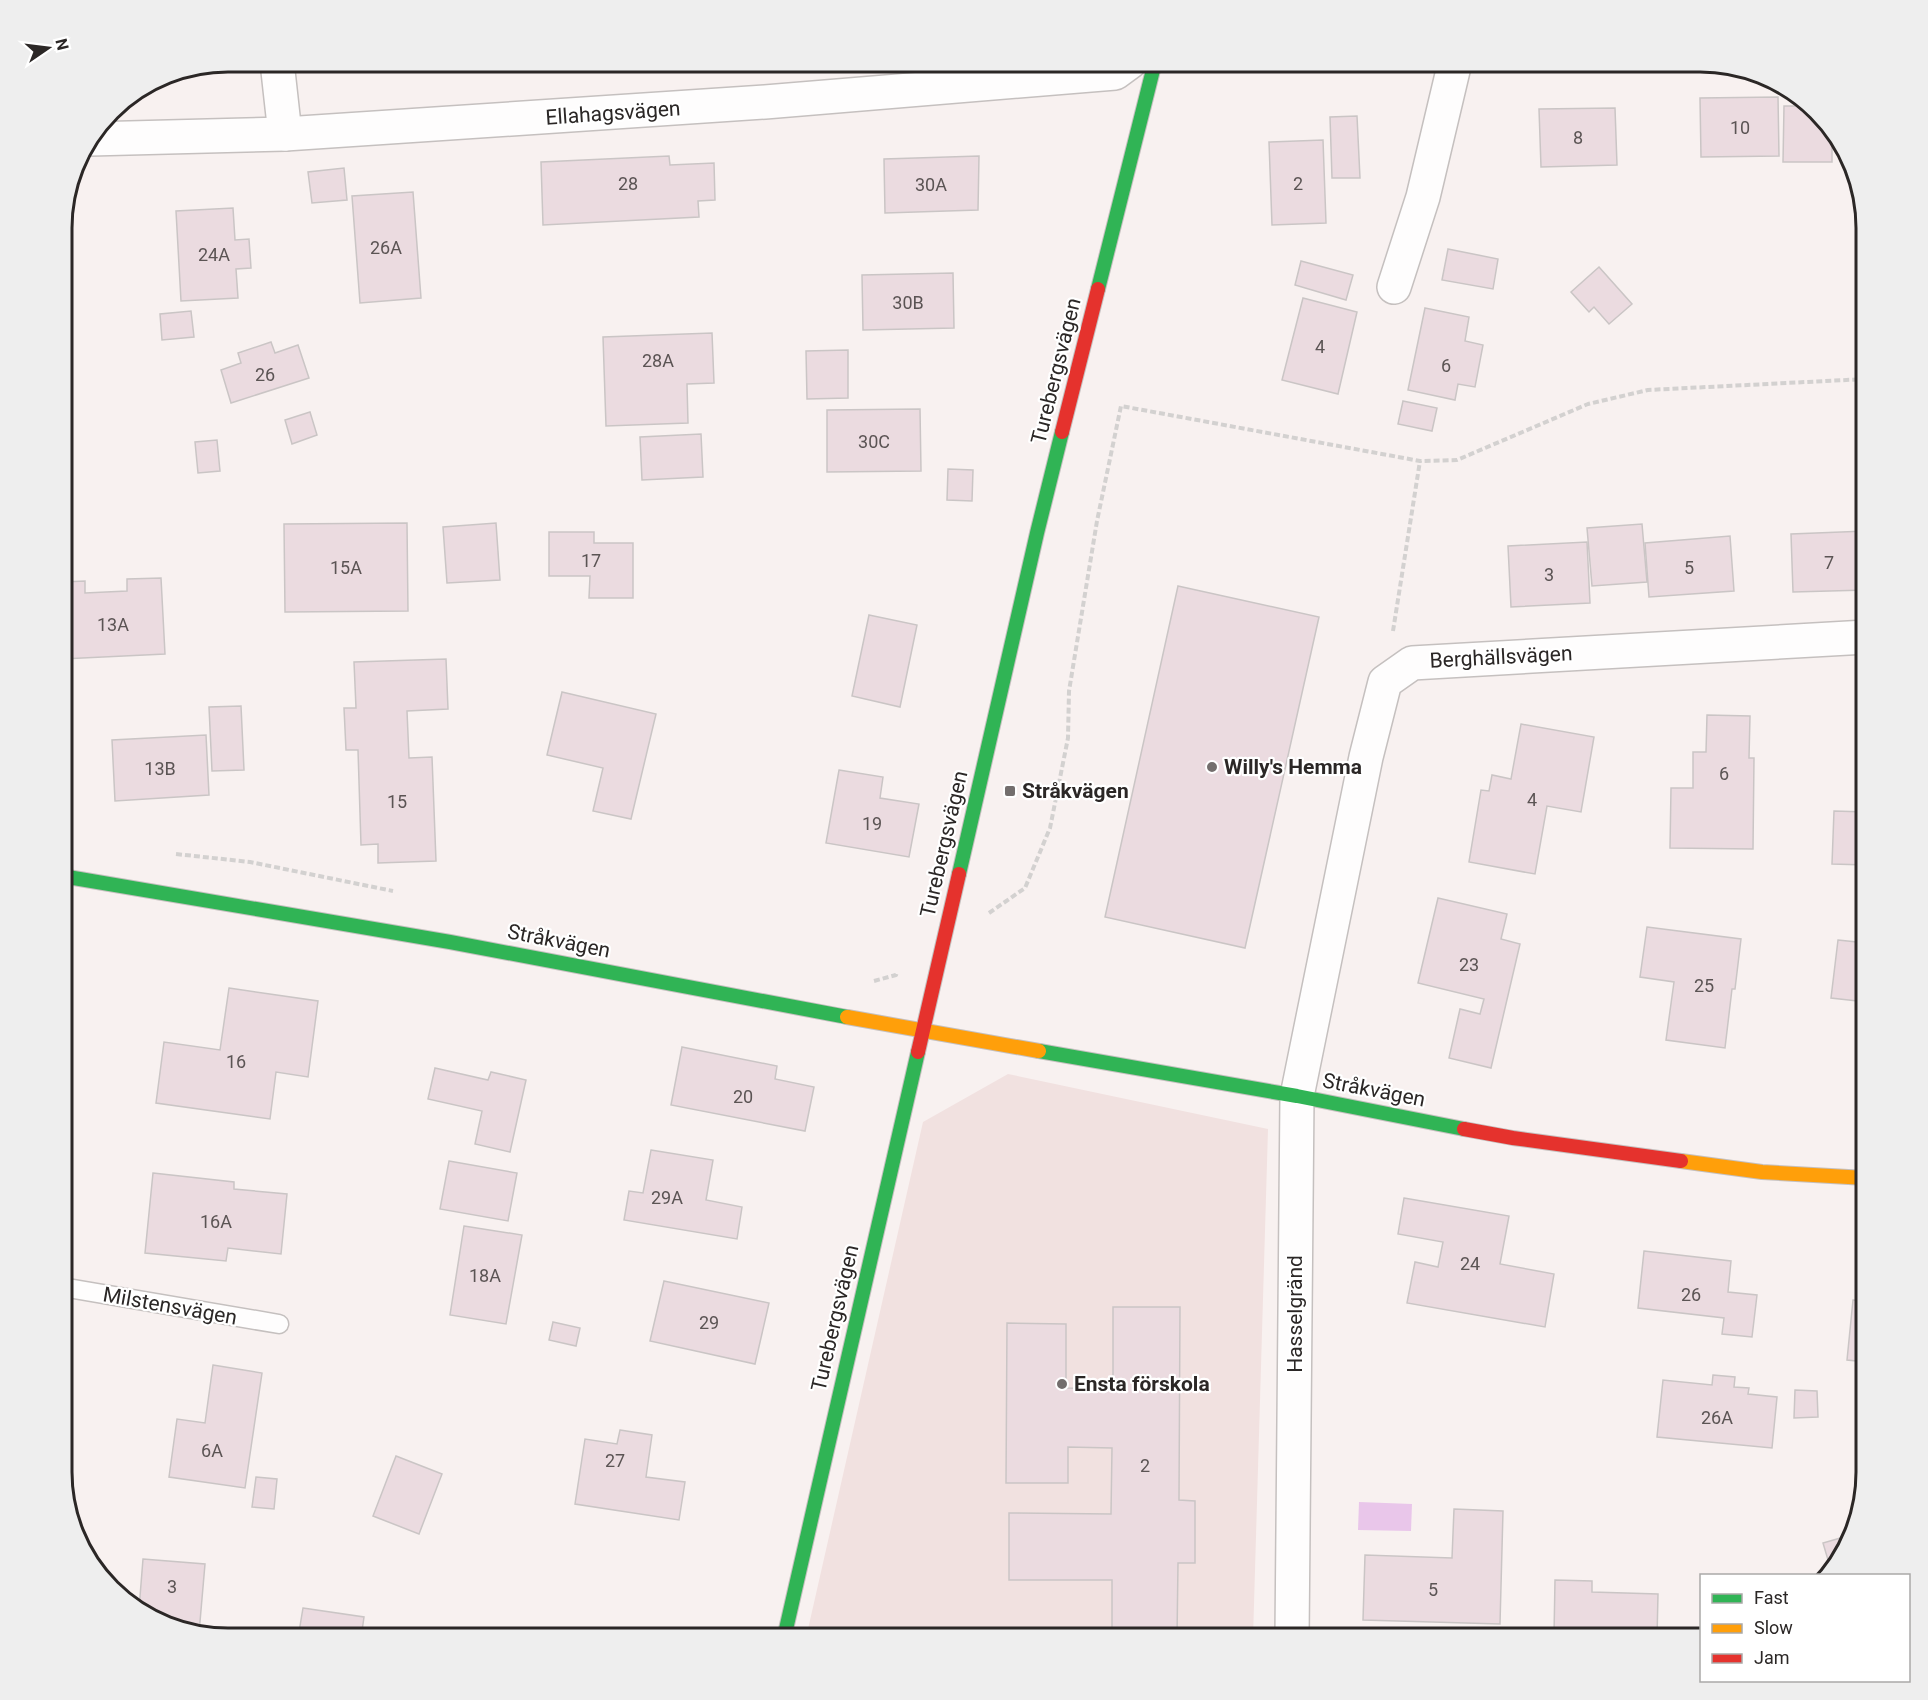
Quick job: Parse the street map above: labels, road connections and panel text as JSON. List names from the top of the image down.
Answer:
{
  "streets": {
    "street": [
      "Ellahagsvägen",
      "Turebergsvägen",
      "Berghällsvägen",
      "Stråkvägen",
      "Hasselgränd"
    ],
    "lane": ["Milstensvägen"]
  },
  "crossings": [
    ["Turebergsvägen", "Stråkvägen"],
    ["Berghällsvägen", "Hasselgränd"],
    ["Stråkvägen", "Hasselgränd"]
  ],
  "places": {
    "other": ["Willy's Hemma", "Ensta förskola"],
    "transit": ["Stråkvägen"]
  },
  "house_numbers": [
    "10",
    "8",
    "28",
    "2",
    "30A",
    "26A",
    "24A",
    "30B",
    "4",
    "28A",
    "6",
    "26",
    "30C",
    "17",
    "7",
    "15A",
    "5",
    "3",
    "13A",
    "13B",
    "6",
    "4",
    "15",
    "19",
    "23",
    "25",
    "16",
    "20",
    "29A",
    "16A",
    "24",
    "18A",
    "26",
    "29",
    "26A",
    "6A",
    "27",
    "2",
    "3",
    "5"
  ],
  "legend": ["Fast", "Slow", "Jam"],
  "north": "right"
}
